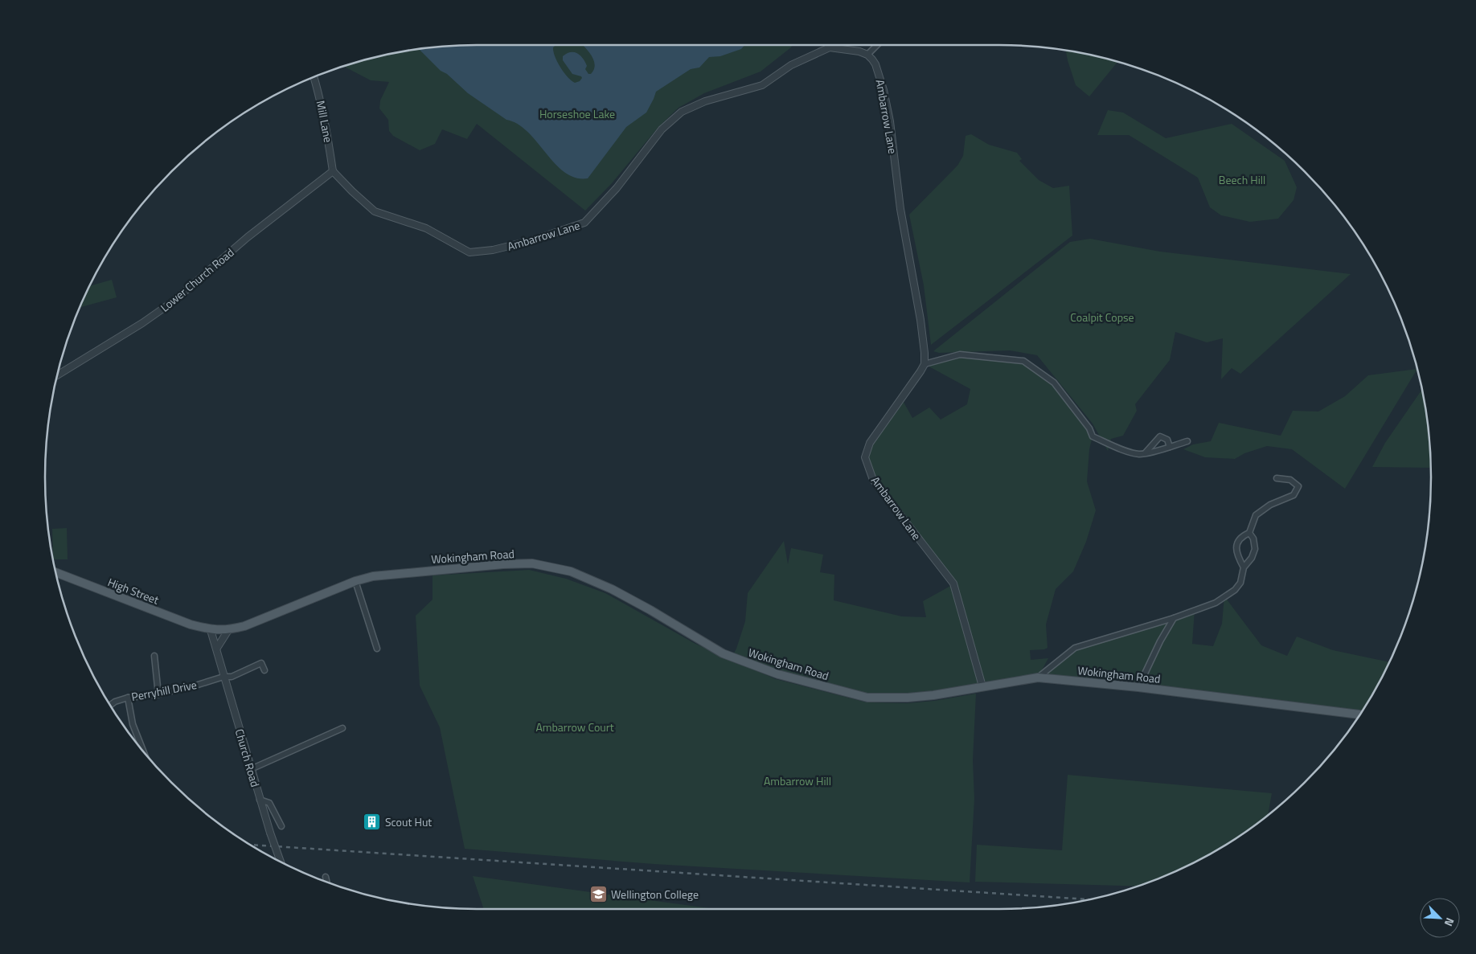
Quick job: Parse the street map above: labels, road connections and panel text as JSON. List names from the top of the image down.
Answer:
{
  "streets": {
    "main road": ["Wokingham Road", "High Street"],
    "street": [
      "Ambarrow Lane",
      "Mill Lane",
      "Lower Church Road",
      "Perryhill Drive",
      "Church Road"
    ]
  },
  "crossings": [
    ["Ambarrow Lane", "Mill Lane"],
    ["Ambarrow Lane", "Lower Church Road"],
    ["Ambarrow Lane", "Wokingham Road"],
    ["Mill Lane", "Lower Church Road"],
    ["Wokingham Road", "High Street"],
    ["Wokingham Road", "Church Road"],
    ["High Street", "Church Road"],
    ["Perryhill Drive", "Church Road"]
  ],
  "parks": [
    "Horseshoe Lake",
    "Beech Hill",
    "Coalpit Copse",
    "Ambarrow Court",
    "Ambarrow Hill"
  ],
  "places": {
    "building": ["Scout Hut"],
    "school or university": ["Wellington College"]
  },
  "north": "bottom right"
}
